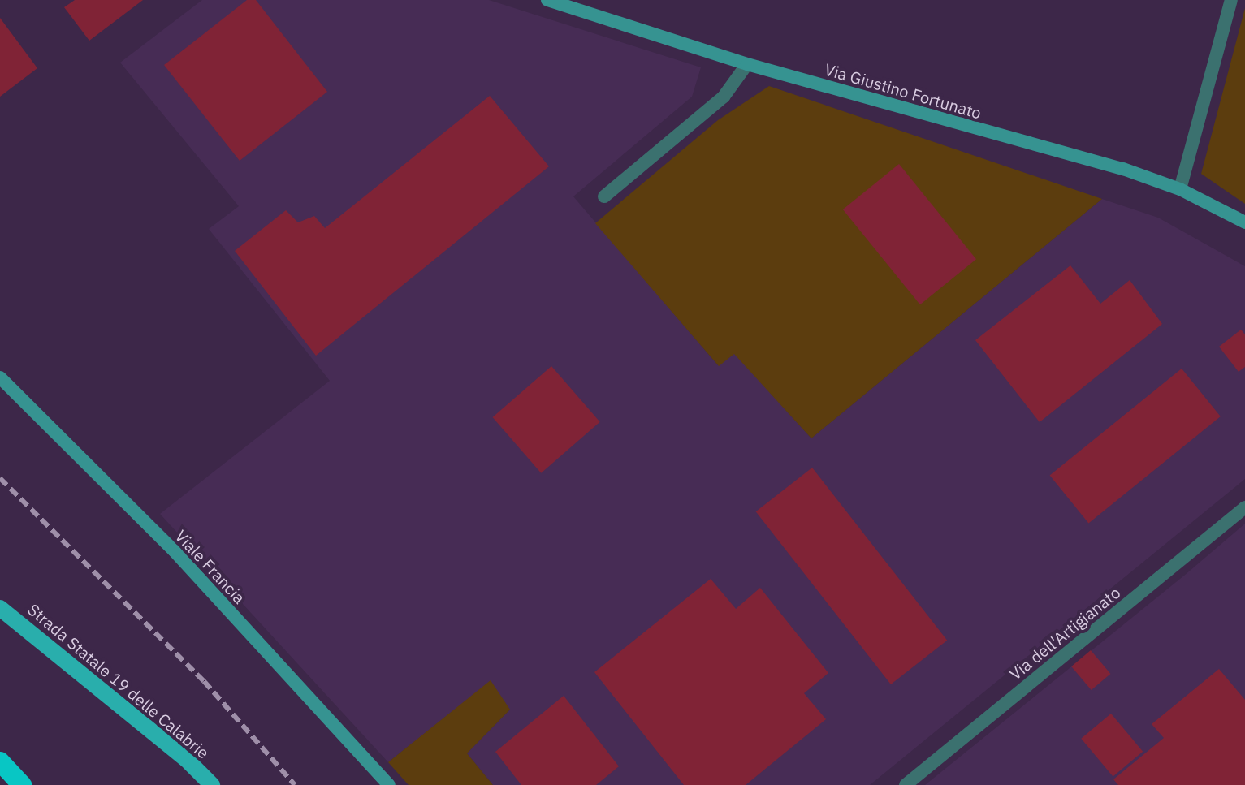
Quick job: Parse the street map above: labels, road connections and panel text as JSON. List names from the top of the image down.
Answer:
{
  "streets": {
    "main road": ["Strada Statale 19 delle Calabrie"],
    "street": ["Via Giustino Fortunato", "Viale Francia", "Via dell'Artigianato"]
  }
}
